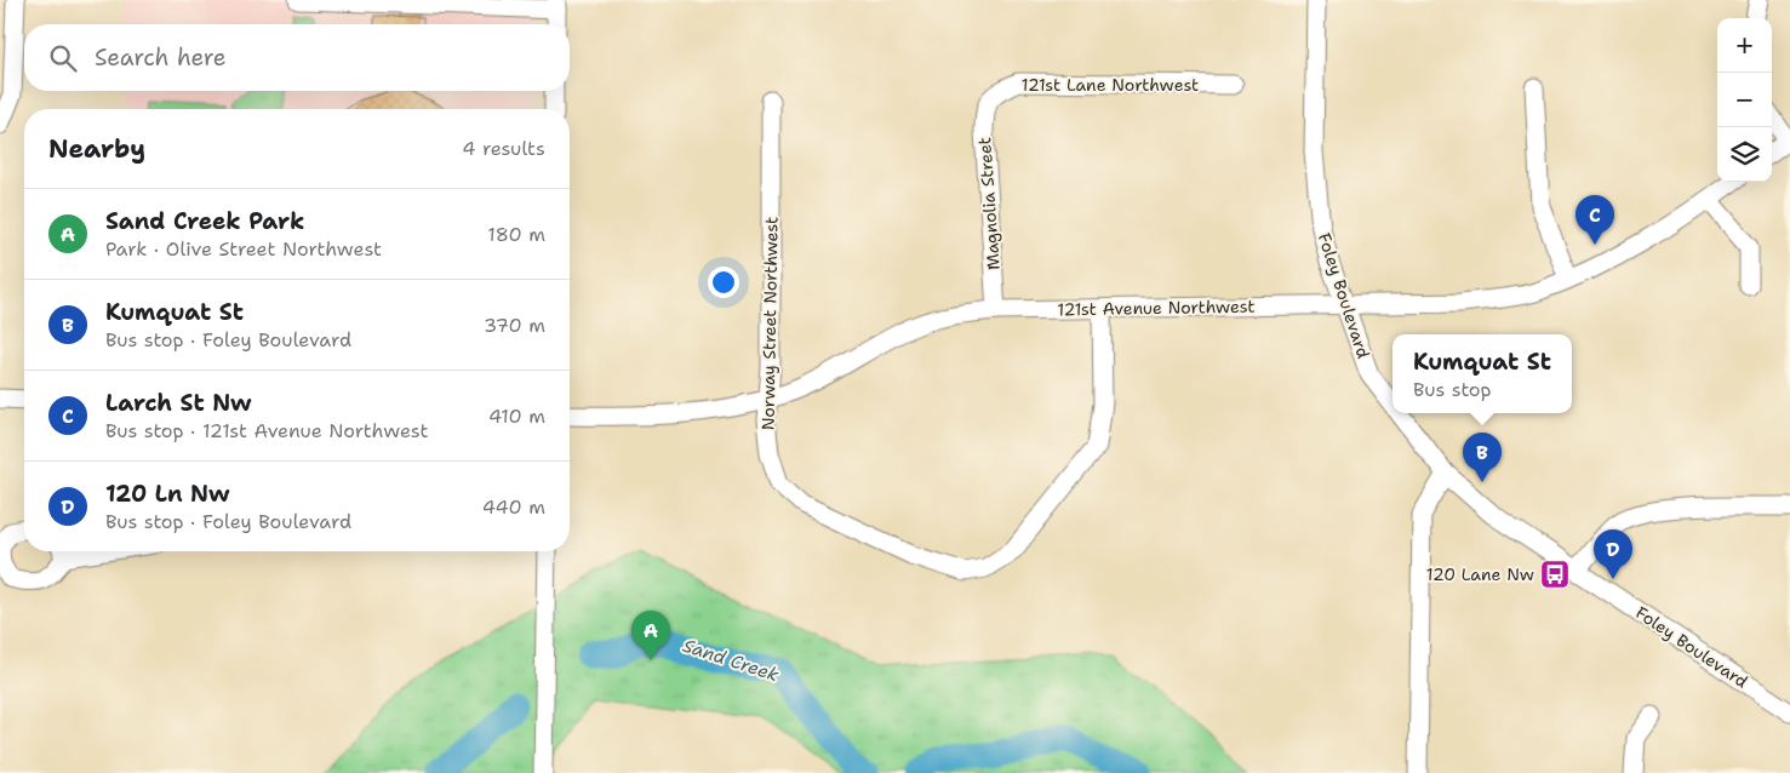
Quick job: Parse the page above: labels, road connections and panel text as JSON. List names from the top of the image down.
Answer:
{
  "streets": {
    "street": [
      "121st Lane Northwest",
      "Magnolia Street",
      "Foley Boulevard",
      "121st Avenue Northwest",
      "Norway Street Northwest"
    ]
  },
  "crossings": [
    ["121st Lane Northwest", "Magnolia Street"],
    ["Magnolia Street", "121st Avenue Northwest"],
    ["Foley Boulevard", "121st Avenue Northwest"],
    ["121st Avenue Northwest", "Norway Street Northwest"]
  ],
  "water": ["Sand Creek"],
  "places": {
    "bus stop": ["120 Lane Nw"]
  },
  "page": {
    "map_buttons": ["+", "−"],
    "search": "Search here",
    "heading": ["Nearby", "4 results"],
    "list": [
      {
        "mark": "A",
        "name": "Sand Creek Park",
        "note": "Park · Olive Street Northwest",
        "value": "180 m"
      },
      {
        "mark": "B",
        "name": "Kumquat St",
        "note": "Bus stop · Foley Boulevard",
        "value": "370 m"
      },
      {
        "mark": "C",
        "name": "Larch St Nw",
        "note": "Bus stop · 121st Avenue Northwest",
        "value": "410 m"
      },
      {
        "mark": "D",
        "name": "120 Ln Nw",
        "note": "Bus stop · Foley Boulevard",
        "value": "440 m"
      }
    ],
    "pins": [
      "C",
      "B",
      "D",
      "A"
    ],
    "popup": ["Kumquat St", "Bus stop"]
  }
}
